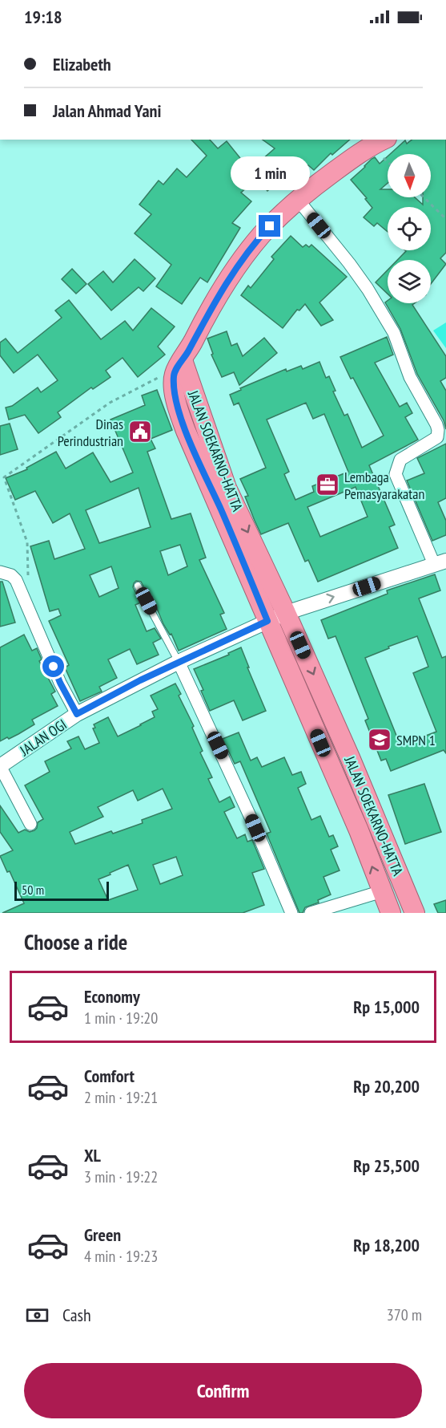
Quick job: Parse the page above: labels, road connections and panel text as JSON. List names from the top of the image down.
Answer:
{
  "streets": {
    "highway": ["JALAN SOEKARNO-HATTA"],
    "street": ["JALAN OGI"]
  },
  "crossings": [
    ["JALAN SOEKARNO-HATTA", "JALAN OGI"]
  ],
  "places": {
    "public building": ["Dinas Perindustrian"],
    "office": ["Lembaga Pemasyarakatan"],
    "school or university": ["SMPN 1"]
  },
  "scale_bar": "50 m",
  "north": "bottom",
  "page": {
    "status": "19:18",
    "banner": ["Elizabeth", "Jalan Ahmad Yani"],
    "bubble": "1 min",
    "scale": "50 m",
    "heading": "Choose a ride",
    "list": [
      {
        "name": "Economy",
        "note": "1 min · 19:20",
        "value": "Rp 15,000"
      },
      {
        "name": "Comfort",
        "note": "2 min · 19:21",
        "value": "Rp 20,200"
      },
      {
        "name": "XL",
        "note": "3 min · 19:22",
        "value": "Rp 25,500"
      },
      {
        "name": "Green",
        "note": "4 min · 19:23",
        "value": "Rp 18,200"
      }
    ],
    "pay": ["Cash", "370 m"],
    "buttons": "Confirm"
  }
}
